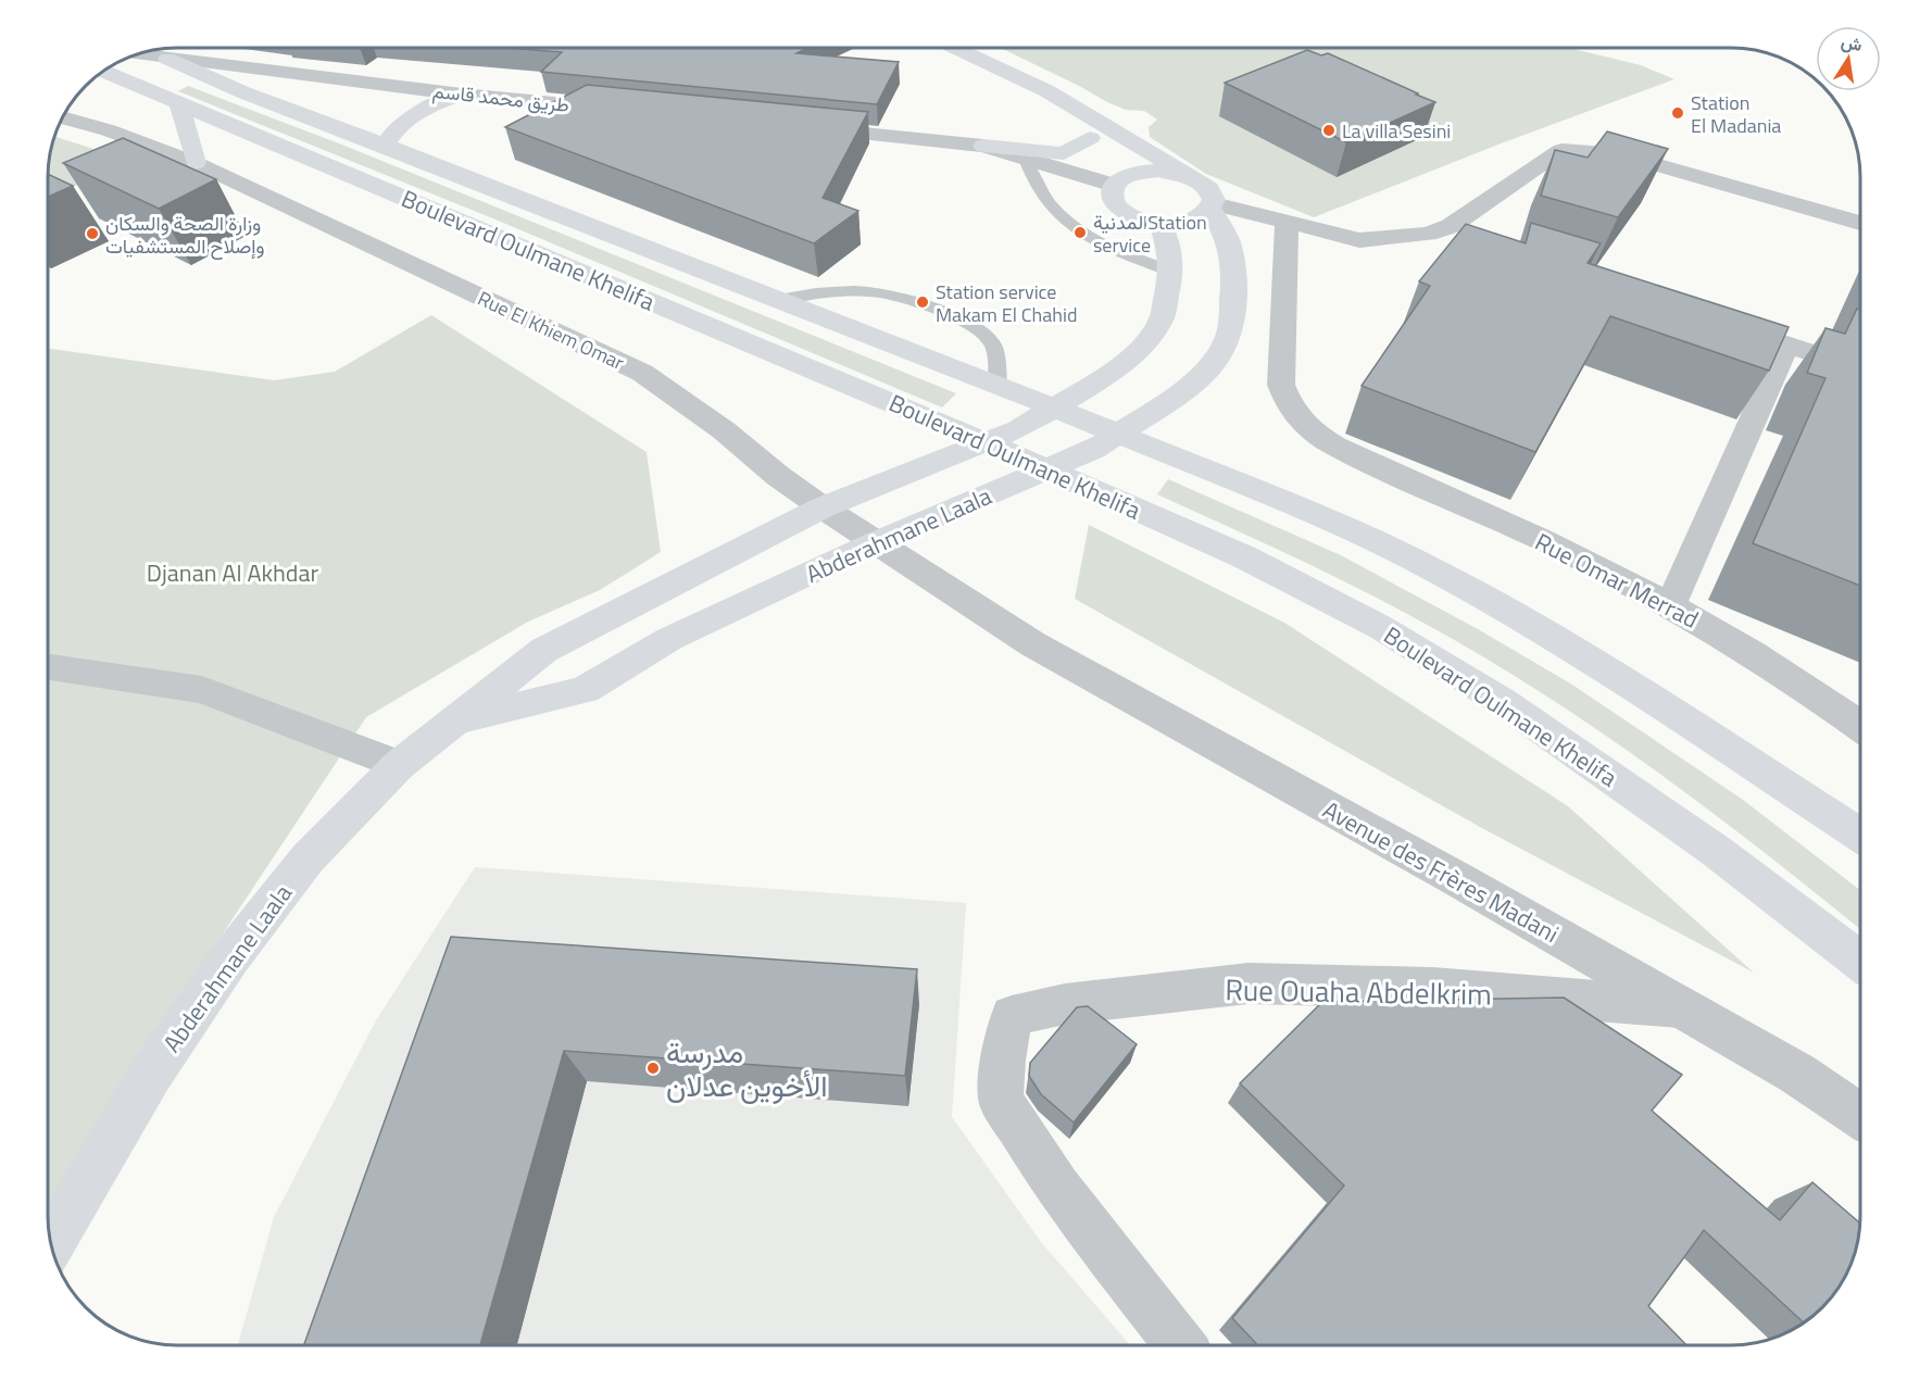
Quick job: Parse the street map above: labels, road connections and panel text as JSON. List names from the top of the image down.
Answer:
{
  "streets": {
    "main road": ["Boulevard Oulmane Khelifa", "Abderahmane Laala"],
    "street": [
      "طريق محمد قاسم",
      "Rue El Khiem Omar",
      "Rue Omar Merrad",
      "Avenue des Frères Madani",
      "Rue Ouaha Abdelkrim"
    ]
  },
  "crossings": [
    ["طريق محمد قاسم", "Boulevard Oulmane Khelifa"],
    ["Rue El Khiem Omar", "Abderahmane Laala"],
    ["Rue El Khiem Omar", "Avenue des Frères Madani"],
    ["Avenue des Frères Madani", "Rue Ouaha Abdelkrim"]
  ],
  "parks": ["Djanan Al Akhdar"],
  "places": [
    "Station El Madania",
    "La villa Sesini",
    "المدنيةStation service",
    "وزارة الصحة والسكان وإصلاح المستشفيات",
    "Station service Makam El Chahid",
    "مدرسة الأخوين عدلان"
  ],
  "north": "top"
}
